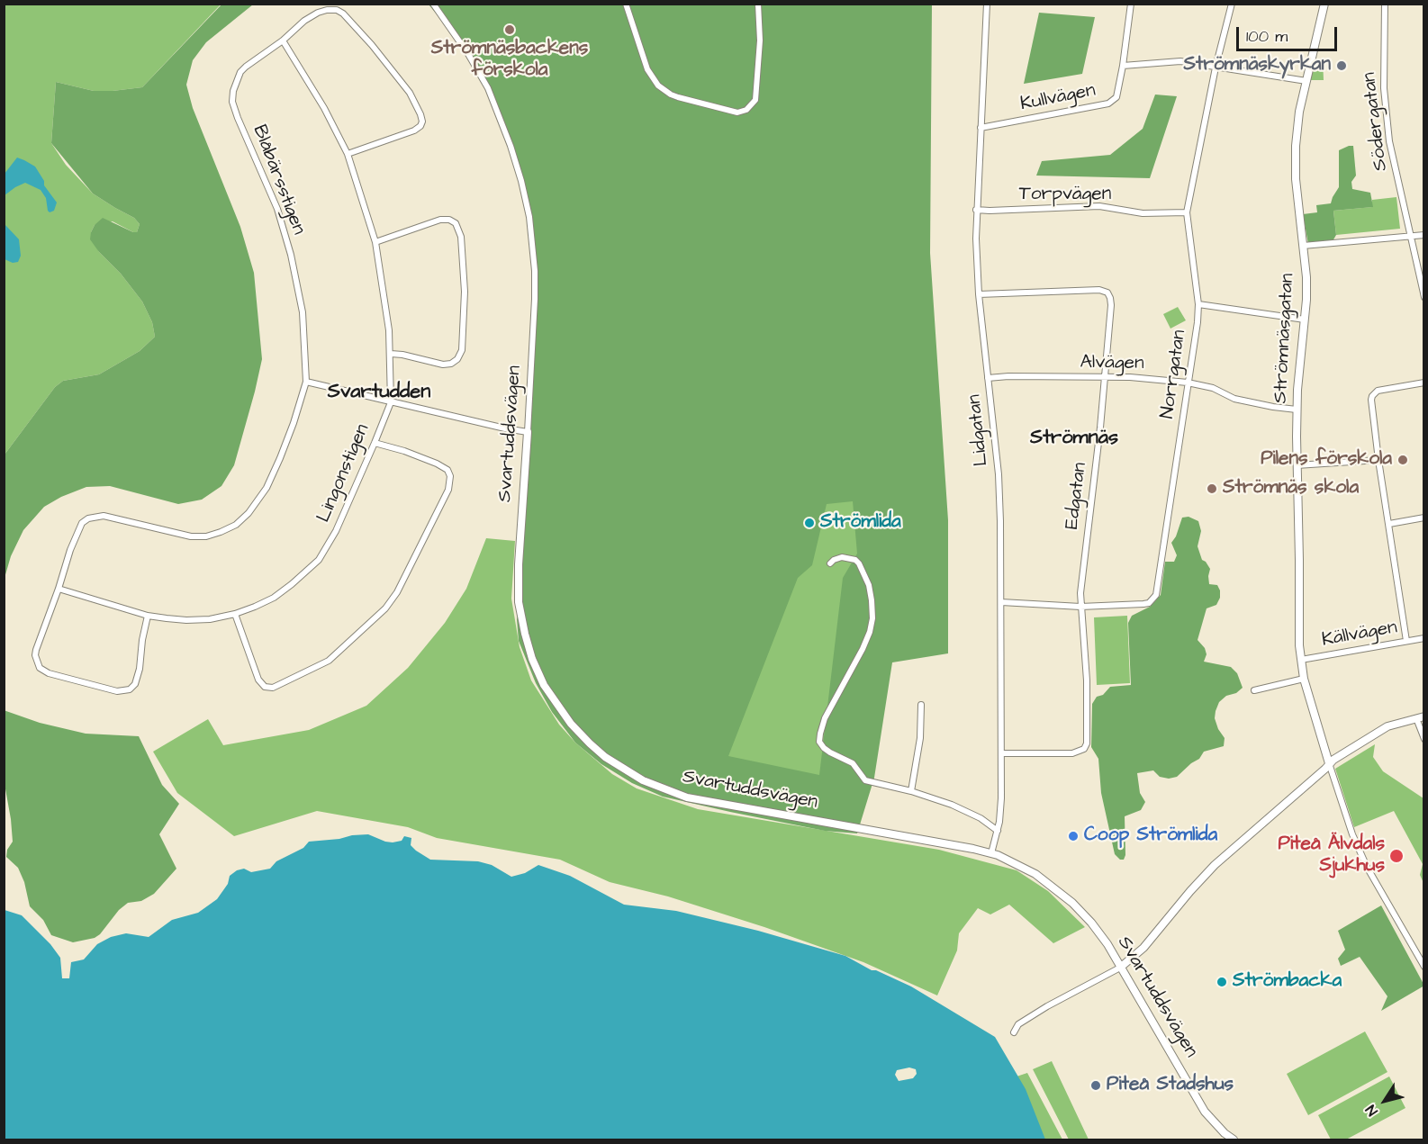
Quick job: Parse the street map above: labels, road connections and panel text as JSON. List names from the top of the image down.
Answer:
{
  "streets": {
    "street": [
      "Kullvägen",
      "Södergatan",
      "Blåbärsstigen",
      "Torpvägen",
      "Strömnäsgatan",
      "Alvägen",
      "Norrgatan",
      "Lidgatan",
      "Svartuddsvägen",
      "Lingonstigen",
      "Edgatan",
      "Källvägen"
    ]
  },
  "crossings": [
    ["Kullvägen", "Lidgatan"],
    ["Blåbärsstigen", "Lingonstigen"],
    ["Torpvägen", "Norrgatan"],
    ["Torpvägen", "Lidgatan"],
    ["Strömnäsgatan", "Alvägen"],
    ["Strömnäsgatan", "Källvägen"],
    ["Alvägen", "Norrgatan"],
    ["Alvägen", "Lidgatan"],
    ["Alvägen", "Edgatan"],
    ["Norrgatan", "Lidgatan"],
    ["Norrgatan", "Edgatan"],
    ["Lidgatan", "Svartuddsvägen"],
    ["Lidgatan", "Edgatan"]
  ],
  "districts": ["Svartudden", "Strömnäs"],
  "places": [
    "Strömnäsbackens förskola",
    "Strömnäskyrkan",
    "Pilens förskola",
    "Strömnäs skola",
    "Strömlida",
    "Coop Strömlida",
    "Piteå Älvdals Sjukhus",
    "Strömbacka",
    "Piteå Stadshus"
  ],
  "scale_bar": "100 m",
  "north": "bottom left"
}
